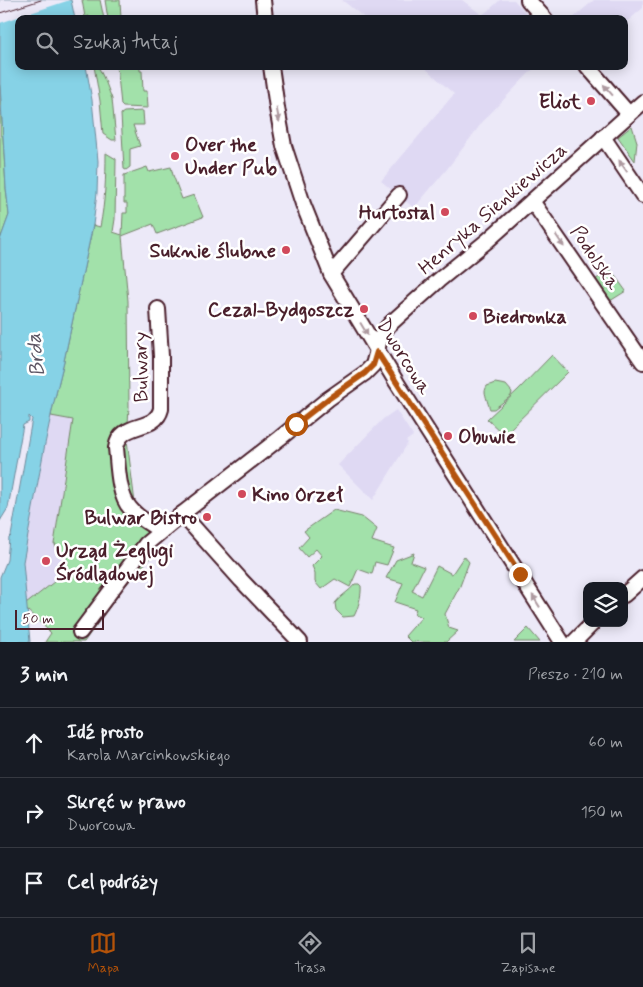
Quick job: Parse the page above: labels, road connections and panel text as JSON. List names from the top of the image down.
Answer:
{
  "streets": {
    "street": [
      "Henryka Sienkiewicza",
      "Podolska",
      "Dworcowa",
      "Bulwary"
    ]
  },
  "crossings": [
    ["Henryka Sienkiewicza", "Podolska"],
    ["Henryka Sienkiewicza", "Dworcowa"],
    ["Henryka Sienkiewicza", "Bulwary"]
  ],
  "water": ["Brda"],
  "places": [
    "Eliot",
    "Over the Under Pub",
    "Hurtostal",
    "Suknie ślubne",
    "Cezal-Bydgoszcz",
    "Biedronka",
    "Obuwie",
    "Kino Orzeł",
    "Bulwar Bistro",
    "Urząd Żeglugi Śródlądowej"
  ],
  "scale_bar": "50 m",
  "page": {
    "search": "Szukaj tutaj",
    "scale": "50 m",
    "heading": ["3 min", "Pieszo · 210 m"],
    "list": [
      ["Idź prosto", "Karola Marcinkowskiego", "60 m"],
      ["Skręć w prawo", "Dworcowa", "150 m"],
      "Cel podróży"
    ],
    "nav": ["Mapa", "Trasa", "Zapisane"]
  }
}
